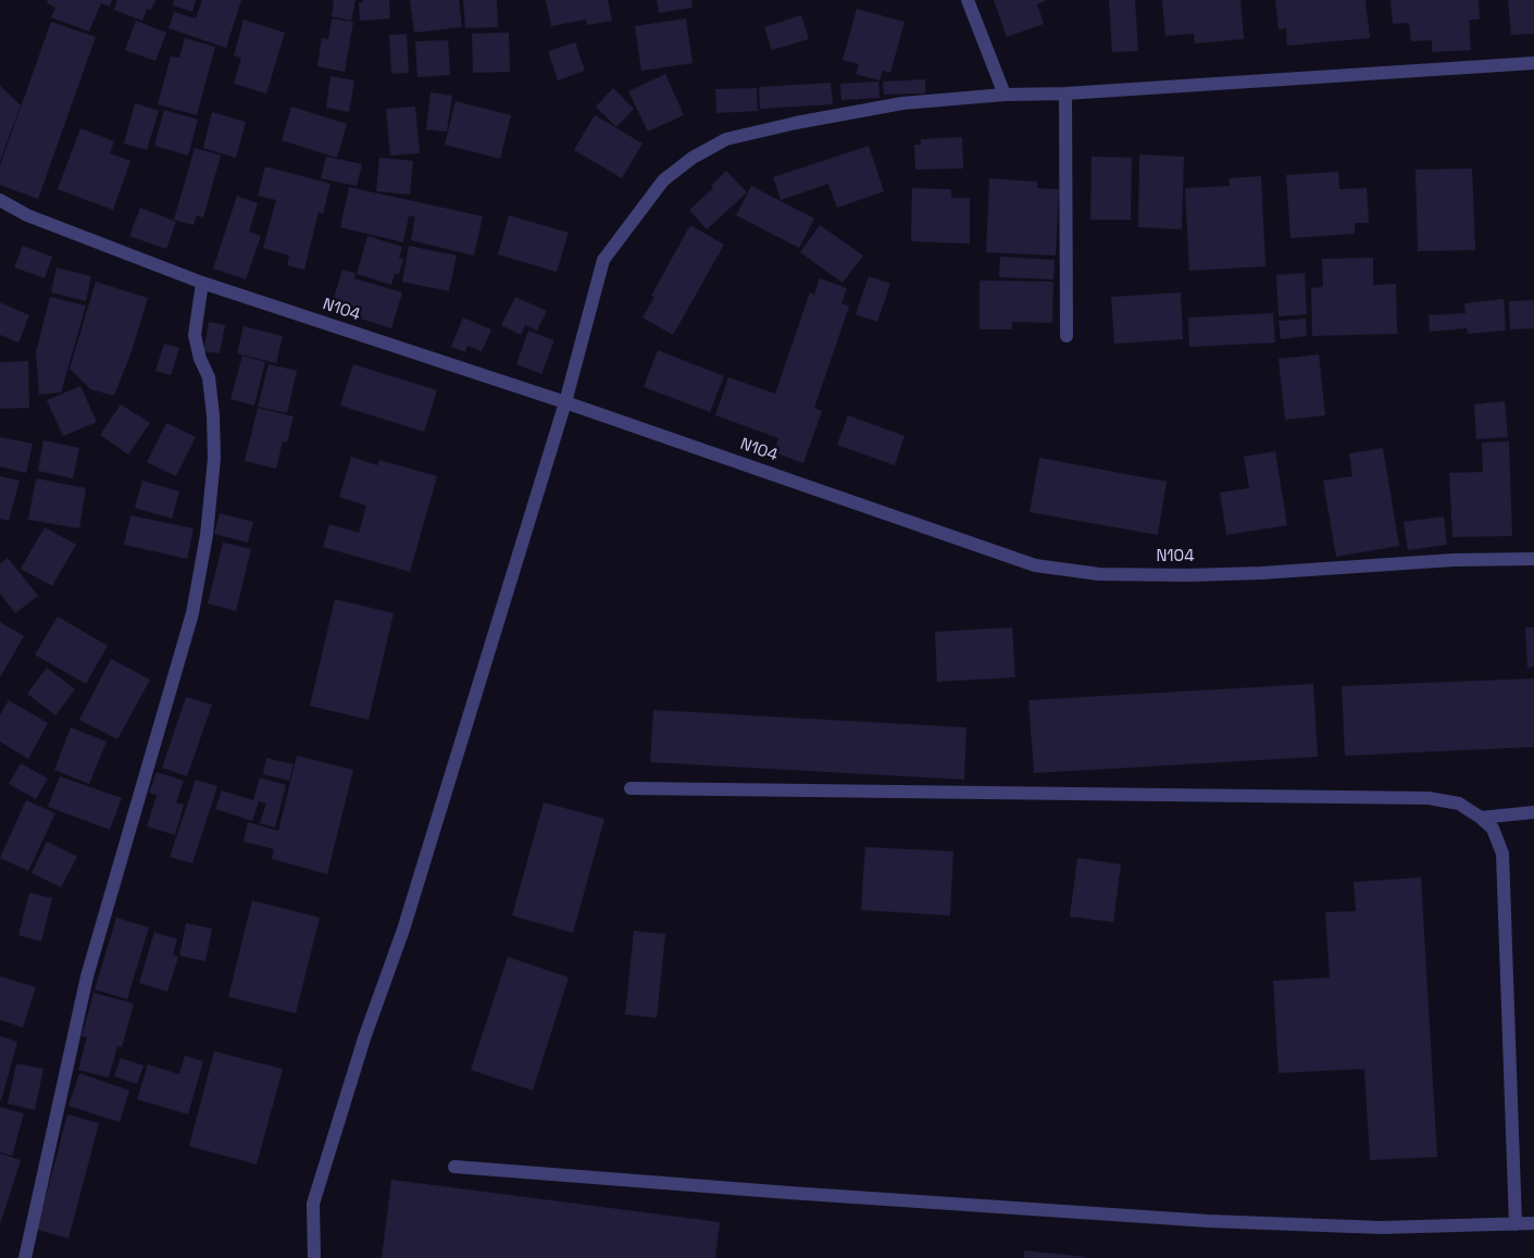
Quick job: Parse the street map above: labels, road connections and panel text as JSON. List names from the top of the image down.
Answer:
{
  "streets": {
    "street": ["N104"]
  }
}
